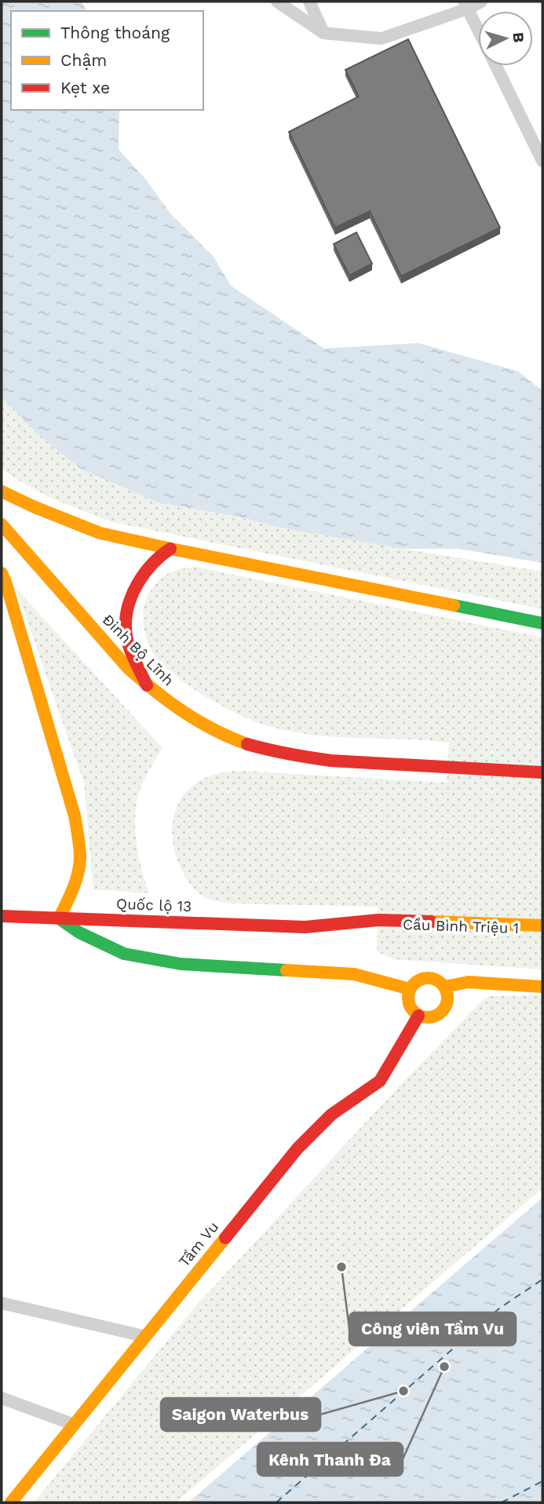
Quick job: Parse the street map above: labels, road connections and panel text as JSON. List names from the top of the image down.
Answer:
{
  "streets": {
    "street": [
      "Đinh Bộ Lĩnh",
      "Quốc lộ 13",
      "Cầu Bình Triệu 1",
      "Tầm Vu"
    ]
  },
  "crossings": [
    ["Quốc lộ 13", "Cầu Bình Triệu 1"]
  ],
  "places": ["Công viên Tầm Vu", "Kênh Thanh Đa", "Saigon Waterbus"],
  "legend": ["Thông thoáng", "Chậm", "Kẹt xe"],
  "north": "right"
}
